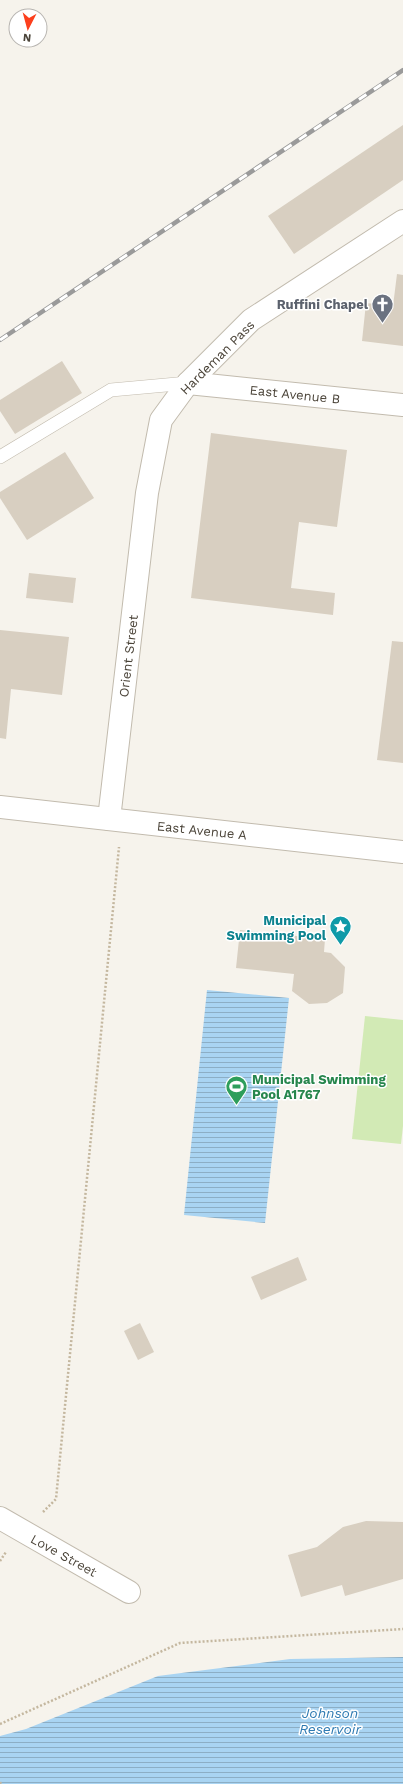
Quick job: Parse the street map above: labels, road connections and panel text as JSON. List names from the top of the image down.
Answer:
{
  "streets": {
    "street": [
      "Hardeman Pass",
      "East Avenue B",
      "Orient Street",
      "East Avenue A",
      "Love Street"
    ]
  },
  "crossings": [
    ["Hardeman Pass", "East Avenue B"],
    ["Hardeman Pass", "Orient Street"],
    ["Orient Street", "East Avenue A"]
  ],
  "water": ["Johnson Reservoir"],
  "places": {
    "church": ["Ruffini Chapel"],
    "place": ["Municipal Swimming Pool"],
    "sports": ["Municipal Swimming Pool A1767"]
  },
  "north": "bottom"
}
